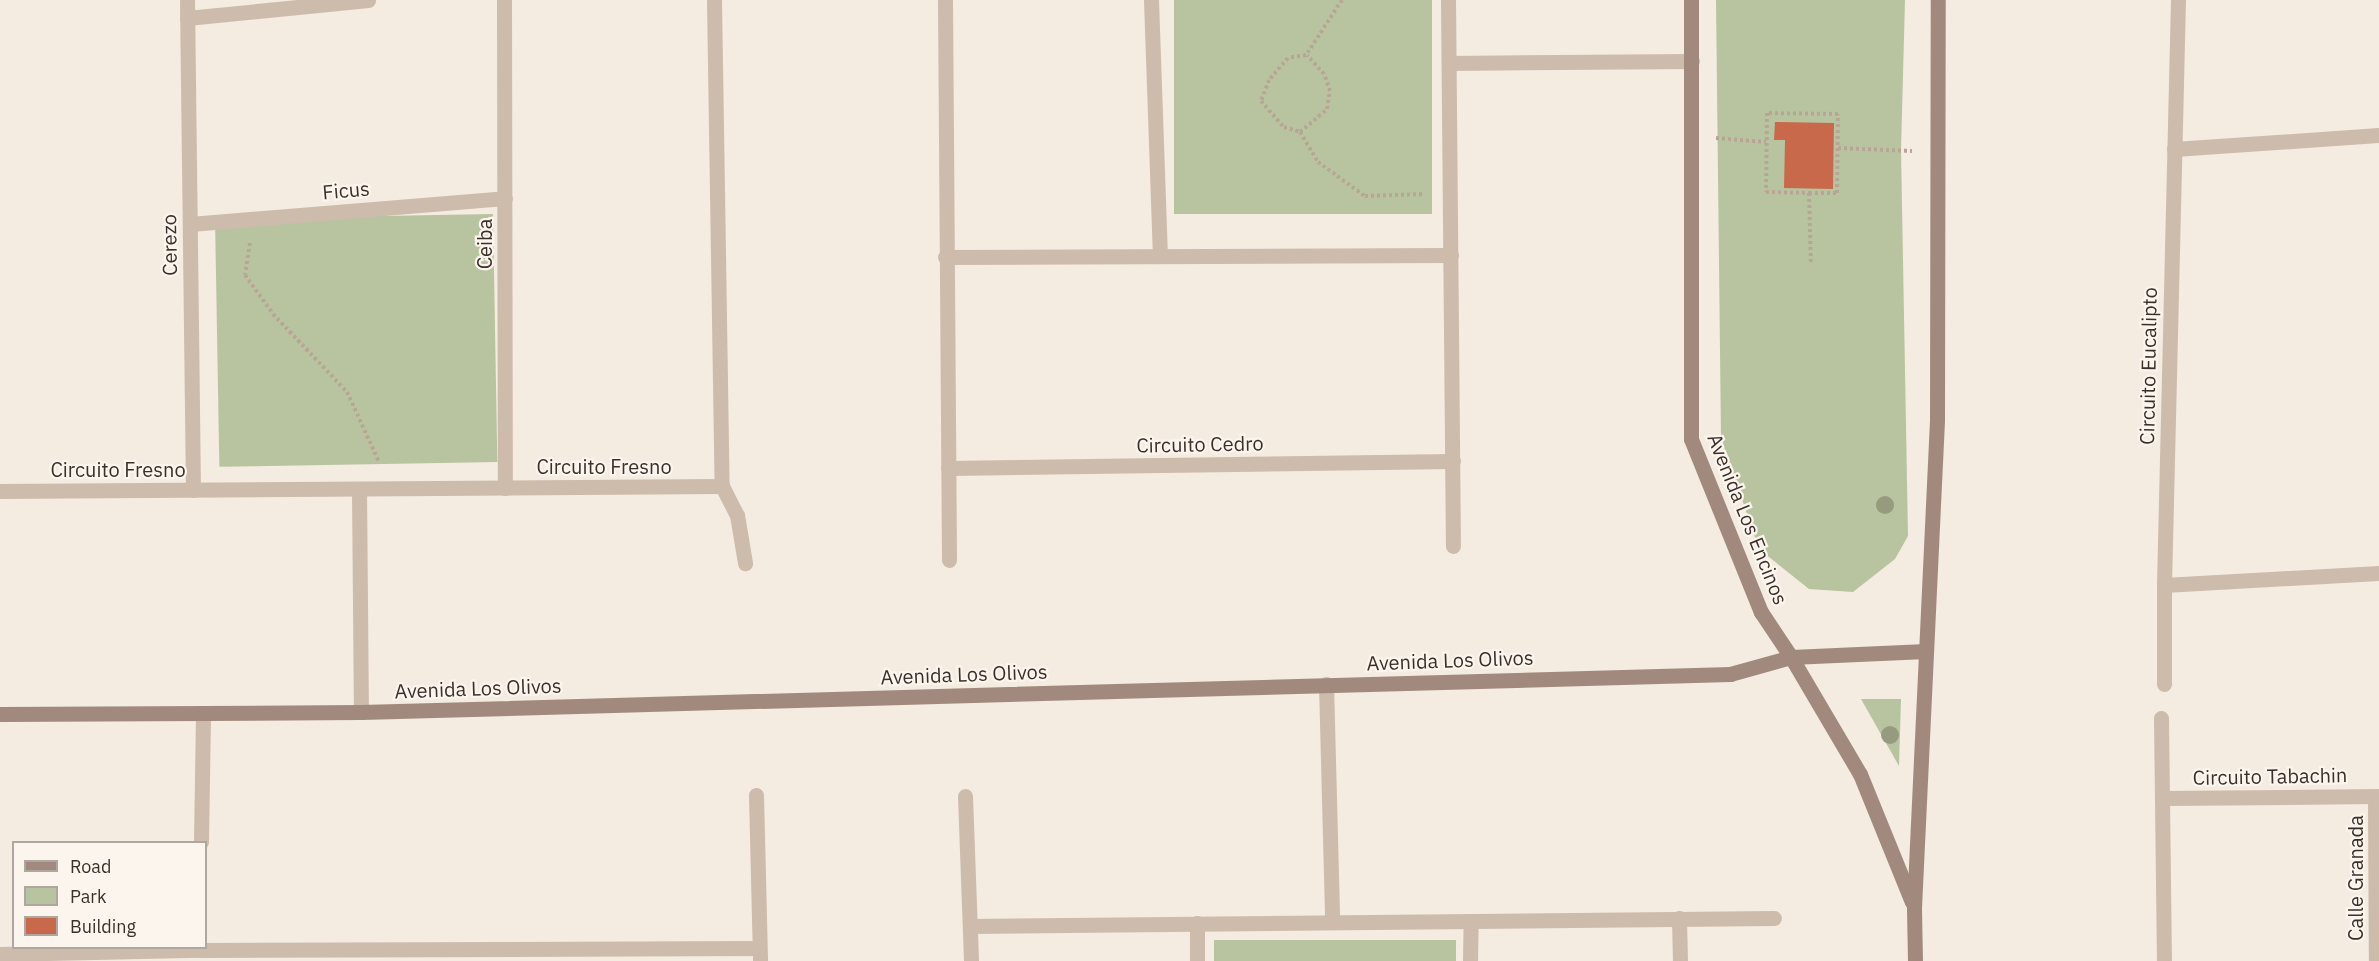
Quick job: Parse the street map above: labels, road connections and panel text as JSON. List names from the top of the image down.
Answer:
{
  "streets": {
    "street": [
      "Ficus",
      "Ceiba",
      "Cerezo",
      "Circuito Eucalipto",
      "Circuito Cedro",
      "Circuito Fresno",
      "Avenida Los Encinos",
      "Avenida Los Olivos",
      "Circuito Tabachin",
      "Calle Granada"
    ]
  },
  "crossings": [
    ["Ficus", "Ceiba"],
    ["Ficus", "Cerezo"],
    ["Ceiba", "Circuito Fresno"],
    ["Cerezo", "Circuito Fresno"],
    ["Avenida Los Encinos", "Avenida Los Olivos"],
    ["Circuito Tabachin", "Calle Granada"]
  ],
  "legend": ["Road", "Park", "Building"]
}
